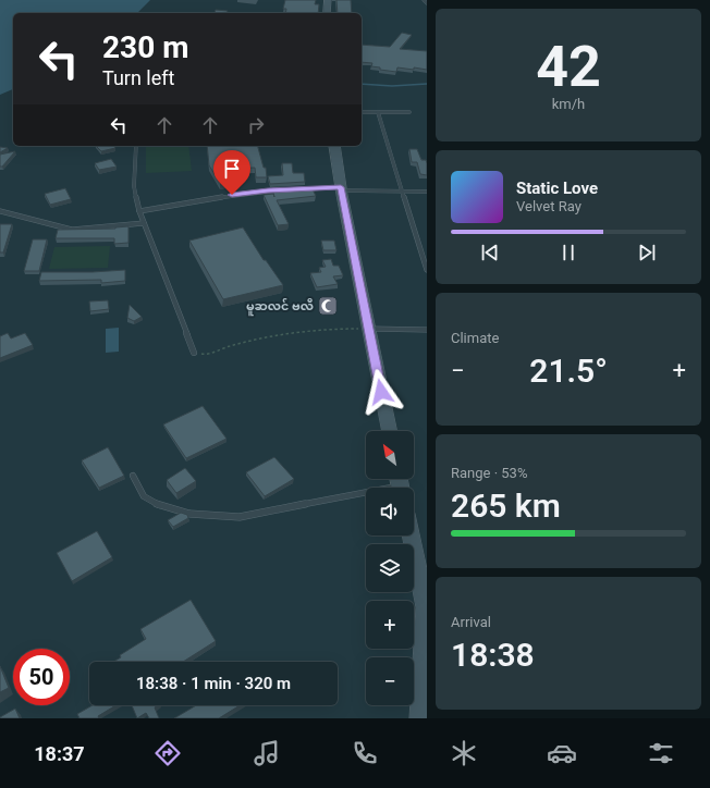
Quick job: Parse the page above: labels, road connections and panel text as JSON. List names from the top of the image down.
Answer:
{
  "places": {
    "mosque": ["မူဆလင် ဗလီ"]
  },
  "north": "top left",
  "page": {
    "tile": [
      ["42", "km/h"],
      "Climate",
      ["Range · 53%", "265 km"],
      ["Arrival", "18:38"]
    ],
    "turn": ["230 m", "Turn left"],
    "song": ["Static Love", "Velvet Ray"],
    "heat": ["−", "21.5°", "+"],
    "map_buttons": ["+", "−"],
    "limit": "50",
    "trip": "18:38 · 1 min · 320 m",
    "tabs": "18:37"
  }
}
